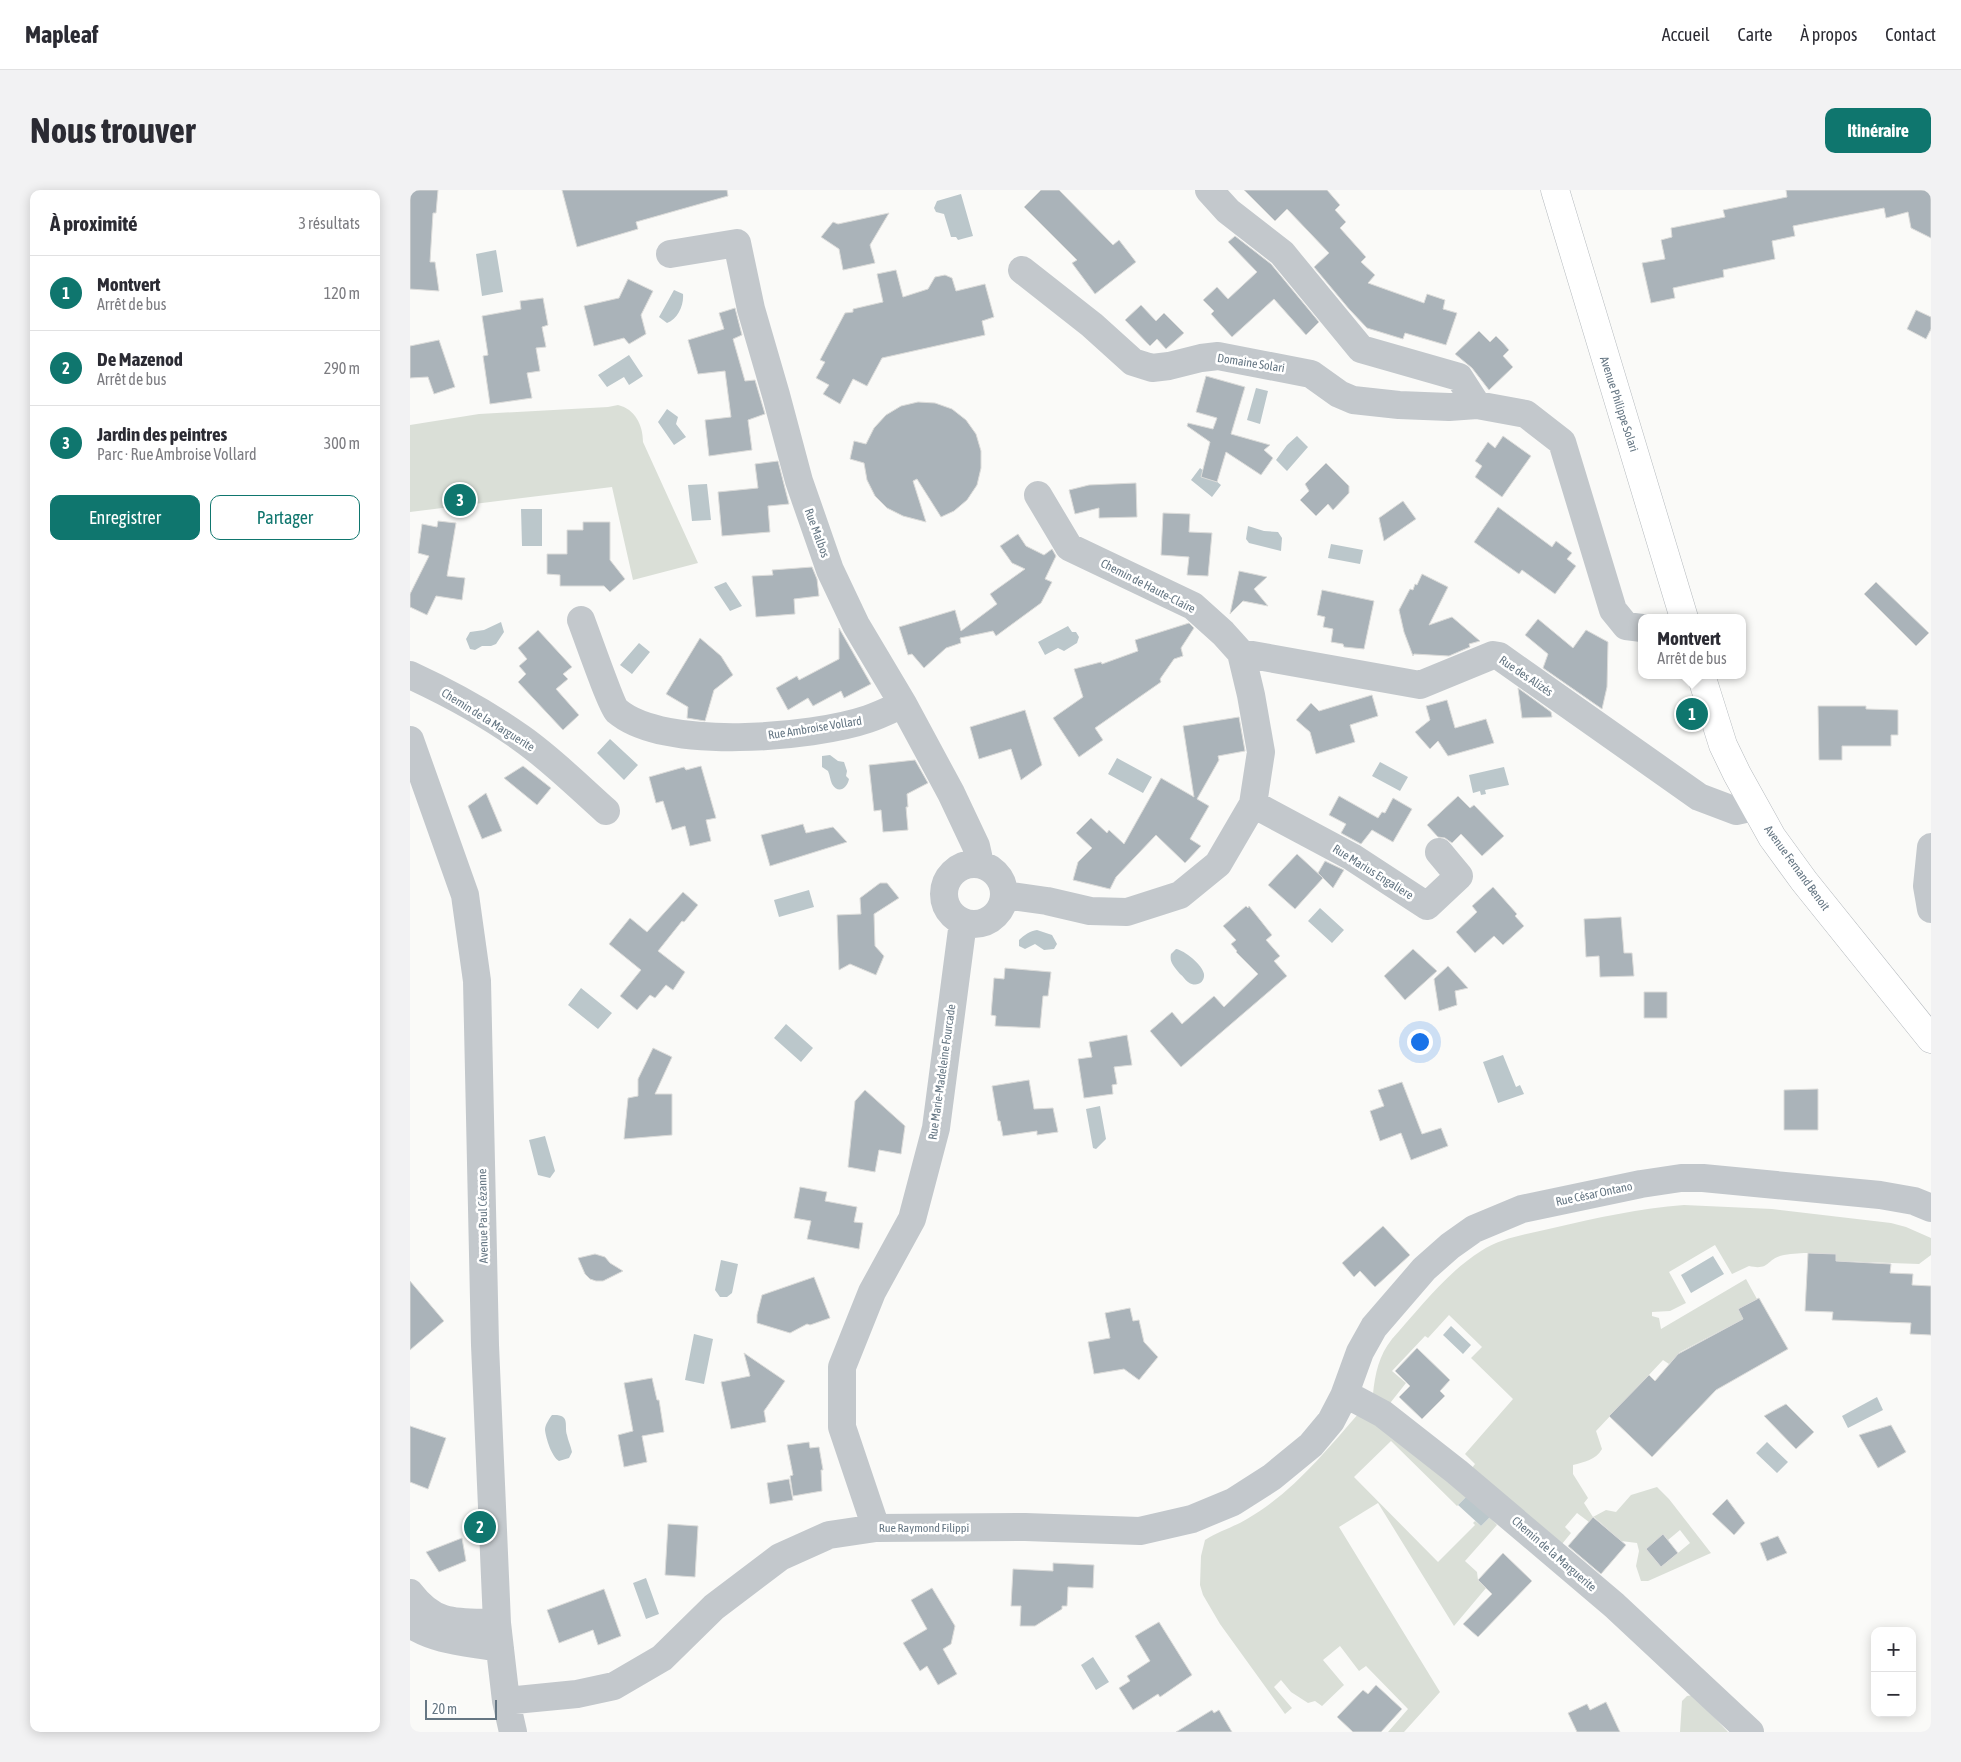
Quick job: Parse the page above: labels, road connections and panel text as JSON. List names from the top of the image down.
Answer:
{
  "streets": {
    "main road": ["Avenue Philippe Solari", "Avenue Fernand Benoit"],
    "street": [
      "Domaine Solari",
      "Rue Malbos",
      "Chemin de Haute-Claire",
      "Rue des Alizés",
      "Chemin de la Marguerite",
      "Rue Ambroise Vollard",
      "Rue Marius Engaliere",
      "Rue Marie-Madeleine Fourcade",
      "Rue César Ontano",
      "Avenue Paul Cézanne",
      "Rue Raymond Filippi"
    ]
  },
  "crossings": [
    ["Rue Malbos", "Chemin de Haute-Claire"],
    ["Rue Malbos", "Rue Ambroise Vollard"],
    ["Rue Malbos", "Rue Marie-Madeleine Fourcade"],
    ["Chemin de Haute-Claire", "Rue des Alizés"],
    ["Chemin de Haute-Claire", "Rue Marius Engaliere"],
    ["Chemin de Haute-Claire", "Rue Marie-Madeleine Fourcade"],
    ["Rue des Alizés", "Avenue Fernand Benoit"],
    ["Chemin de la Marguerite", "Rue César Ontano"],
    ["Chemin de la Marguerite", "Rue Raymond Filippi"],
    ["Rue Marie-Madeleine Fourcade", "Rue Raymond Filippi"],
    ["Rue César Ontano", "Rue Raymond Filippi"],
    ["Avenue Paul Cézanne", "Rue Raymond Filippi"]
  ],
  "scale_bar": "20 m",
  "page": {
    "header": "Mapleaf",
    "nav": [
      "Accueil",
      "Carte",
      "À propos",
      "Contact"
    ],
    "buttons": [
      "Itinéraire",
      ["Enregistrer", "Partager"]
    ],
    "title": "Nous trouver",
    "heading": ["À proximité", "3 résultats"],
    "list": [
      {
        "mark": "1",
        "name": "Montvert",
        "note": "Arrêt de bus",
        "value": "120 m"
      },
      {
        "mark": "2",
        "name": "De Mazenod",
        "note": "Arrêt de bus",
        "value": "290 m"
      },
      {
        "mark": "3",
        "name": "Jardin des peintres",
        "note": "Parc · Rue Ambroise Vollard",
        "value": "300 m"
      }
    ],
    "pins": ["3", "1", "2"],
    "popup": ["Montvert", "Arrêt de bus"],
    "map_buttons": ["+", "−"],
    "scale": "20 m"
  }
}
